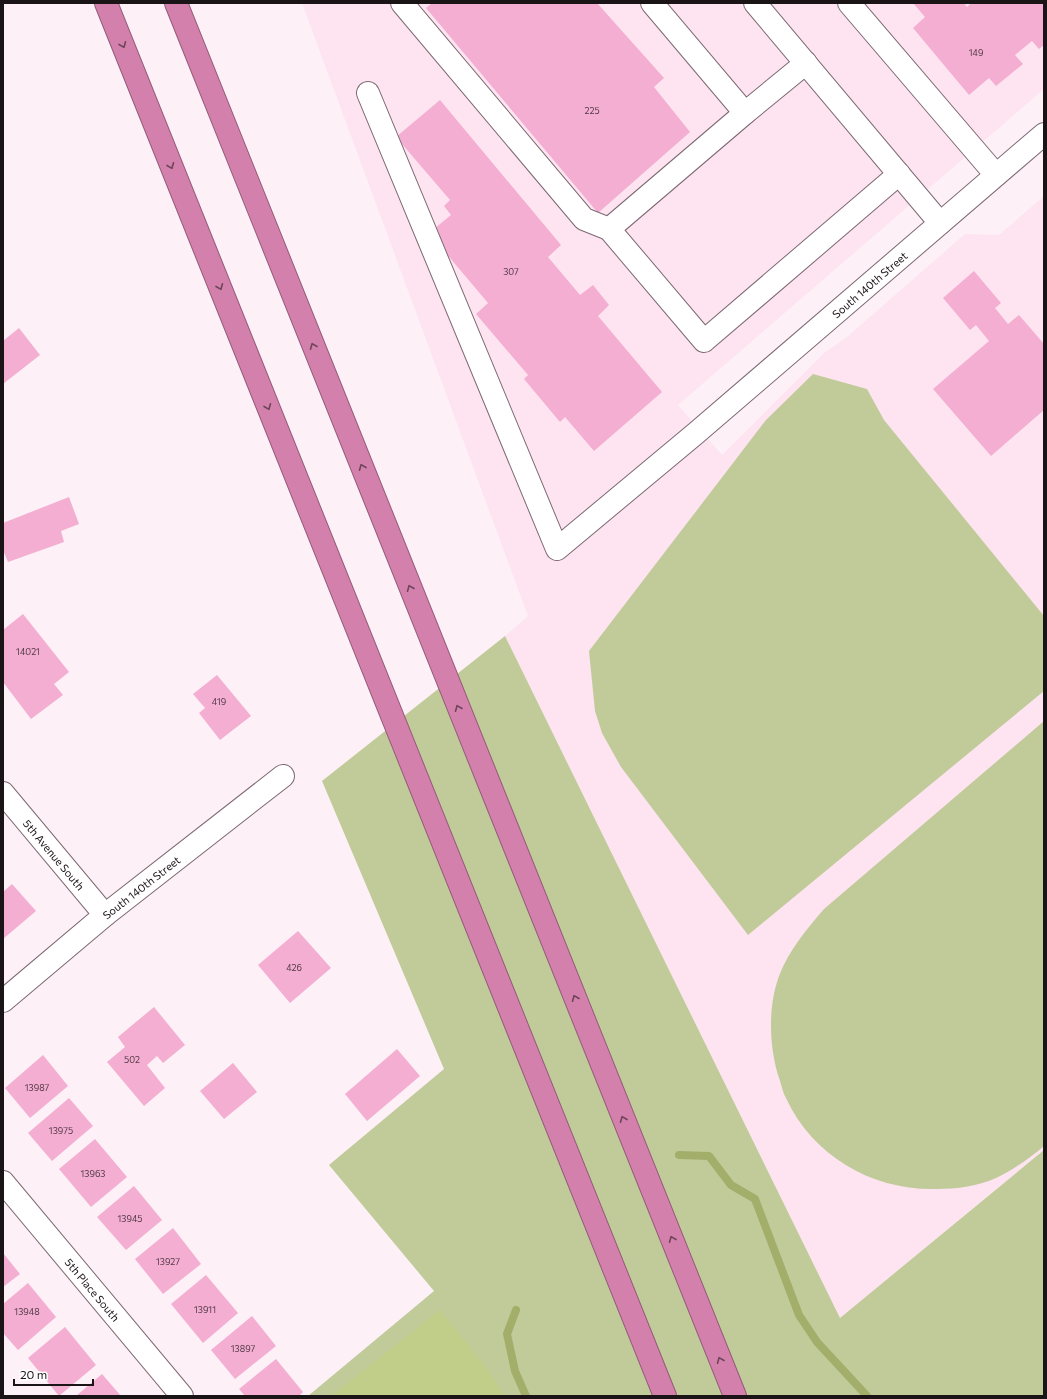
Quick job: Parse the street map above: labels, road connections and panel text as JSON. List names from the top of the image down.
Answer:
{
  "streets": {
    "street": ["South 140th Street", "5th Avenue South", "5th Place South"]
  },
  "crossings": [
    ["South 140th Street", "5th Avenue South"]
  ],
  "house_numbers": [
    "149",
    "225",
    "307",
    "14021",
    "419",
    "426",
    "502",
    "13987",
    "13975",
    "13963",
    "13945",
    "13927",
    "13911",
    "13948",
    "13897"
  ],
  "scale_bar": "20 m"
}
